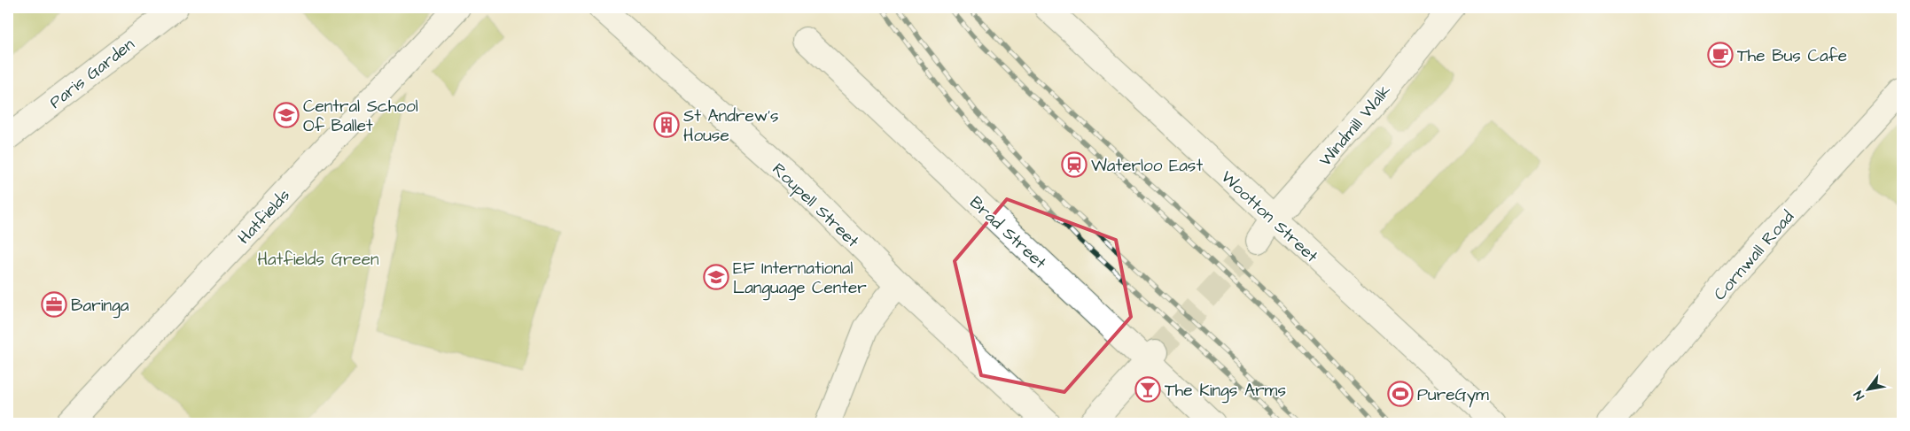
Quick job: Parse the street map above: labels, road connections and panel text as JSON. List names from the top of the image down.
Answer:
{
  "streets": {
    "street": [
      "Paris Garden",
      "Windmill Walk",
      "Roupell Street",
      "Hatfields",
      "Wootton Street",
      "Brad Street",
      "Cornwall Road"
    ]
  },
  "crossings": [
    ["Windmill Walk", "Wootton Street"]
  ],
  "parks": ["Hatfields Green"],
  "places": {
    "cafe": ["The Bus Cafe"],
    "school or university": ["Central School Of Ballet", "EF International Language Center"],
    "building": ["St Andrew's House"],
    "station": ["Waterloo East"],
    "office": ["Baringa"],
    "bar": ["The Kings Arms"],
    "sports": ["PureGym"]
  },
  "north": "bottom left"
}
